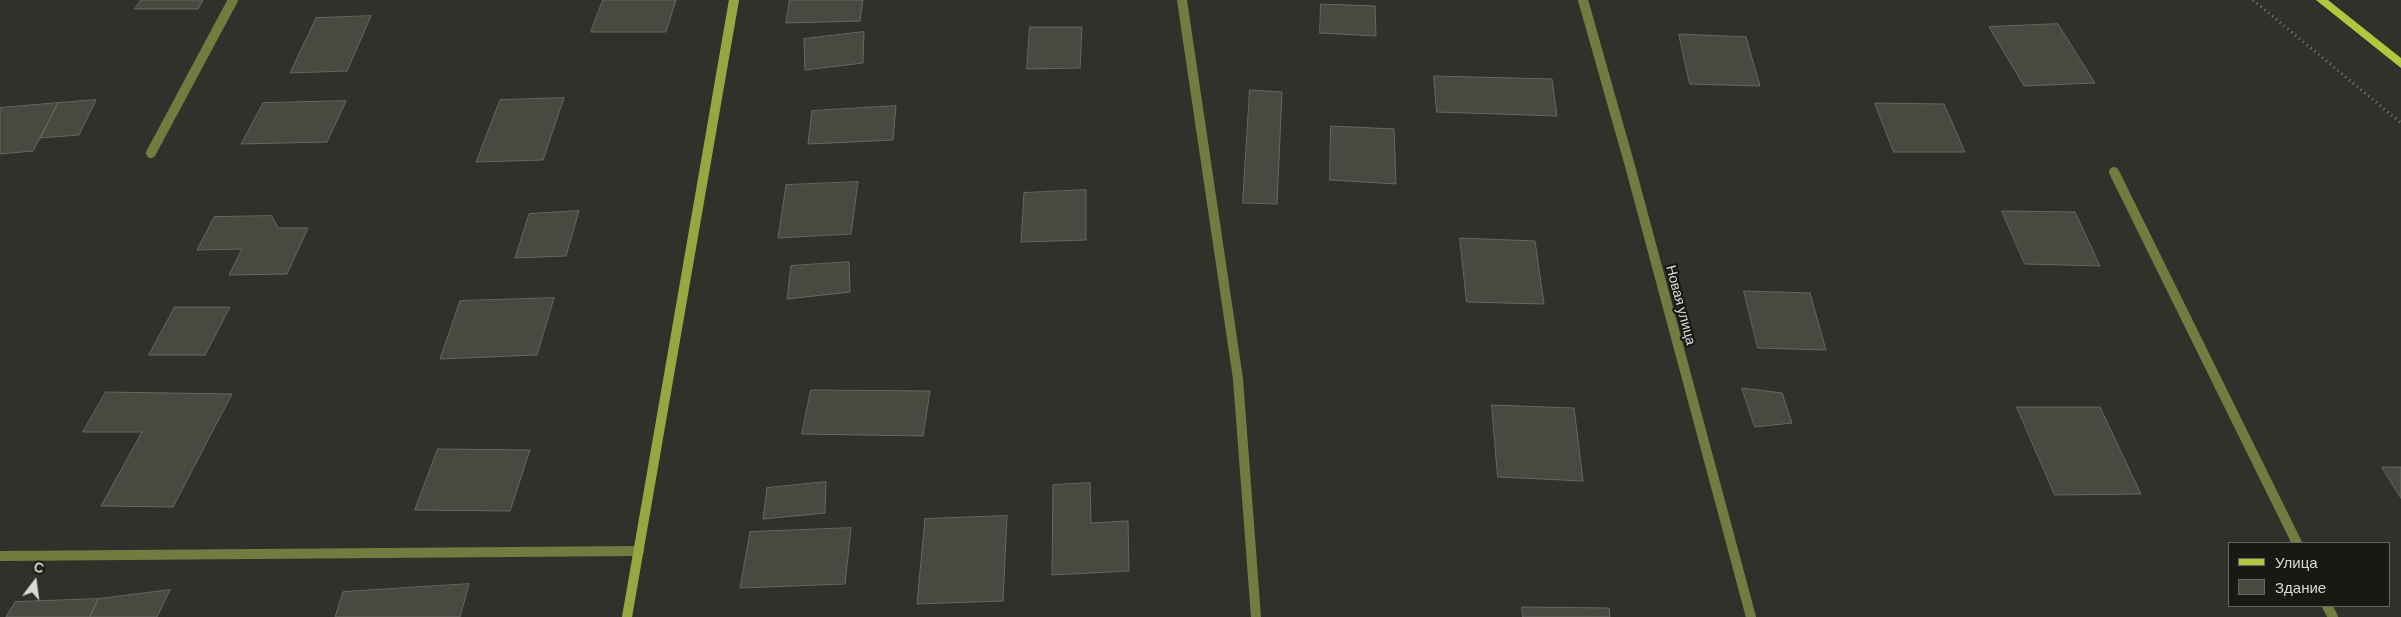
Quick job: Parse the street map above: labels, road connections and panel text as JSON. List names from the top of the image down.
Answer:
{
  "streets": {
    "street": ["Новая улица"]
  },
  "legend": ["Улица", "Здание"],
  "north": "top"
}
